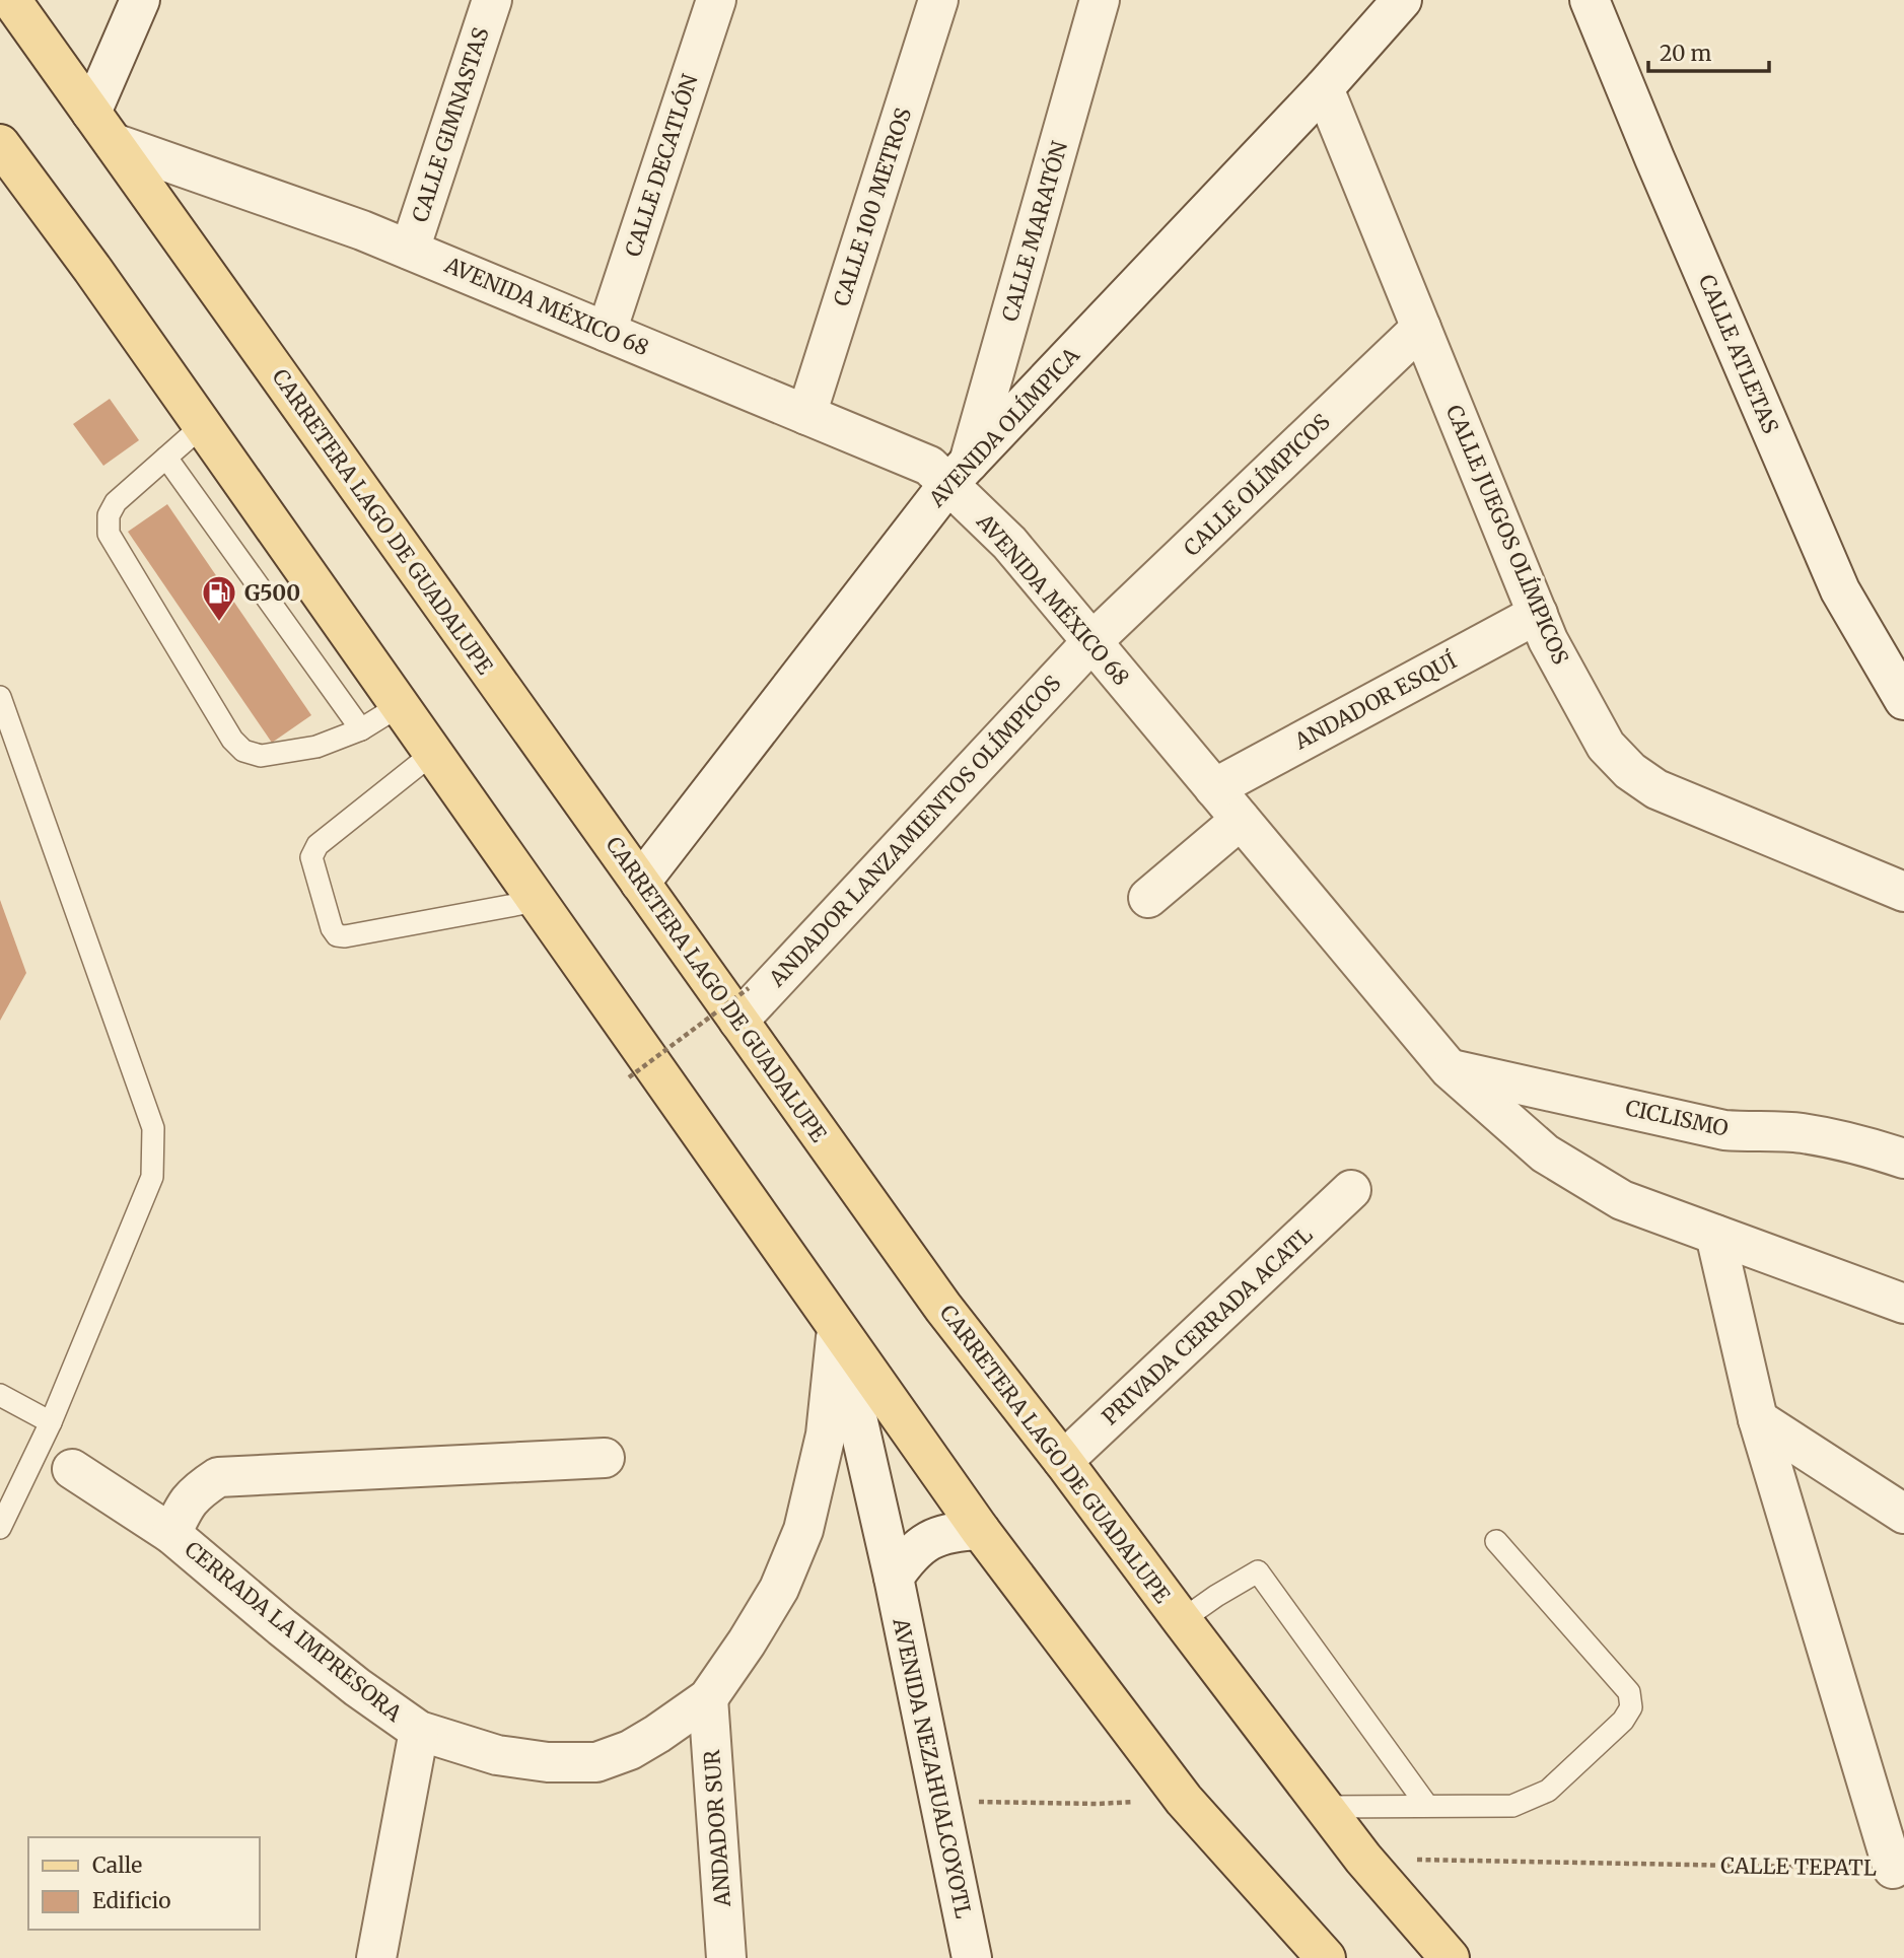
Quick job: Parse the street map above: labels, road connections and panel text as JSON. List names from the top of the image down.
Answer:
{
  "streets": {
    "main road": ["CARRETERA LAGO DE GUADALUPE"],
    "street": [
      "CALLE GIMNASTAS",
      "CALLE DECATLÓN",
      "CALLE 100 METROS",
      "CALLE MARATÓN",
      "AVENIDA MÉXICO 68",
      "CALLE ATLETAS",
      "AVENIDA OLÍMPICA",
      "CALLE OLÍMPICOS",
      "CALLE JUEGOS OLÍMPICOS",
      "ANDADOR ESQUÍ",
      "ANDADOR LANZAMIENTOS OLÍMPICOS",
      "CICLISMO",
      "PRIVADA CERRADA ACATL",
      "CERRADA LA IMPRESORA",
      "AVENIDA NEZAHUALCOYOTL",
      "ANDADOR SUR",
      "CALLE TEPATL"
    ]
  },
  "crossings": [
    ["CALLE GIMNASTAS", "AVENIDA MÉXICO 68"],
    ["CALLE DECATLÓN", "AVENIDA MÉXICO 68"],
    ["CALLE 100 METROS", "AVENIDA MÉXICO 68"],
    ["CALLE MARATÓN", "AVENIDA MÉXICO 68"],
    ["CALLE MARATÓN", "AVENIDA OLÍMPICA"],
    ["AVENIDA MÉXICO 68", "AVENIDA OLÍMPICA"],
    ["AVENIDA MÉXICO 68", "CALLE OLÍMPICOS"],
    ["AVENIDA MÉXICO 68", "CARRETERA LAGO DE GUADALUPE"],
    ["AVENIDA MÉXICO 68", "ANDADOR ESQUÍ"],
    ["AVENIDA MÉXICO 68", "ANDADOR LANZAMIENTOS OLÍMPICOS"],
    ["AVENIDA MÉXICO 68", "CICLISMO"],
    ["AVENIDA MÉXICO 68", "CALLE TEPATL"],
    ["AVENIDA OLÍMPICA", "CARRETERA LAGO DE GUADALUPE"],
    ["AVENIDA OLÍMPICA", "CALLE JUEGOS OLÍMPICOS"],
    ["CALLE OLÍMPICOS", "CALLE JUEGOS OLÍMPICOS"],
    ["CALLE OLÍMPICOS", "ANDADOR LANZAMIENTOS OLÍMPICOS"],
    ["CARRETERA LAGO DE GUADALUPE", "ANDADOR LANZAMIENTOS OLÍMPICOS"],
    ["CARRETERA LAGO DE GUADALUPE", "PRIVADA CERRADA ACATL"],
    ["CARRETERA LAGO DE GUADALUPE", "CALLE TEPATL"],
    ["CALLE JUEGOS OLÍMPICOS", "ANDADOR ESQUÍ"],
    ["CERRADA LA IMPRESORA", "AVENIDA NEZAHUALCOYOTL"],
    ["CERRADA LA IMPRESORA", "ANDADOR SUR"]
  ],
  "places": {
    "fuel station": ["G500"]
  },
  "legend": ["Calle", "Edificio"],
  "scale_bar": "20 m"
}
